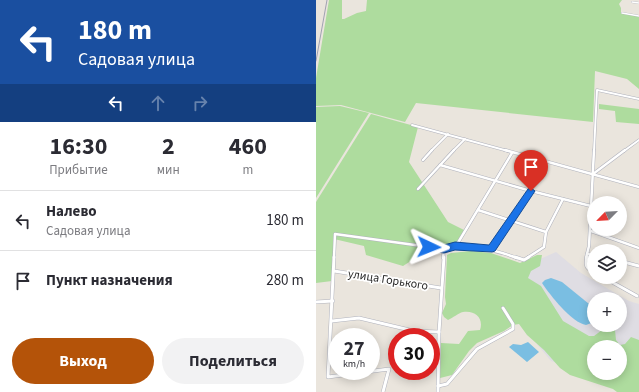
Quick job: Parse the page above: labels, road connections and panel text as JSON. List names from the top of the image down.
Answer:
{
  "streets": {
    "street": ["улица Горького"]
  },
  "north": "bottom left",
  "page": {
    "turn": ["180 m", "Садовая улица"],
    "eta": [
      "16:30",
      "Прибытие",
      "2",
      "мин",
      "460",
      "m"
    ],
    "list": [
      {
        "name": "Налево",
        "note": "Садовая улица",
        "value": "180 m"
      },
      {
        "name": "Пункт назначения",
        "value": "280 m"
      }
    ],
    "map_buttons": ["+", "−"],
    "speed": "27 km/h",
    "limit": "30",
    "buttons": ["Выход", "Поделиться"]
  }
}
